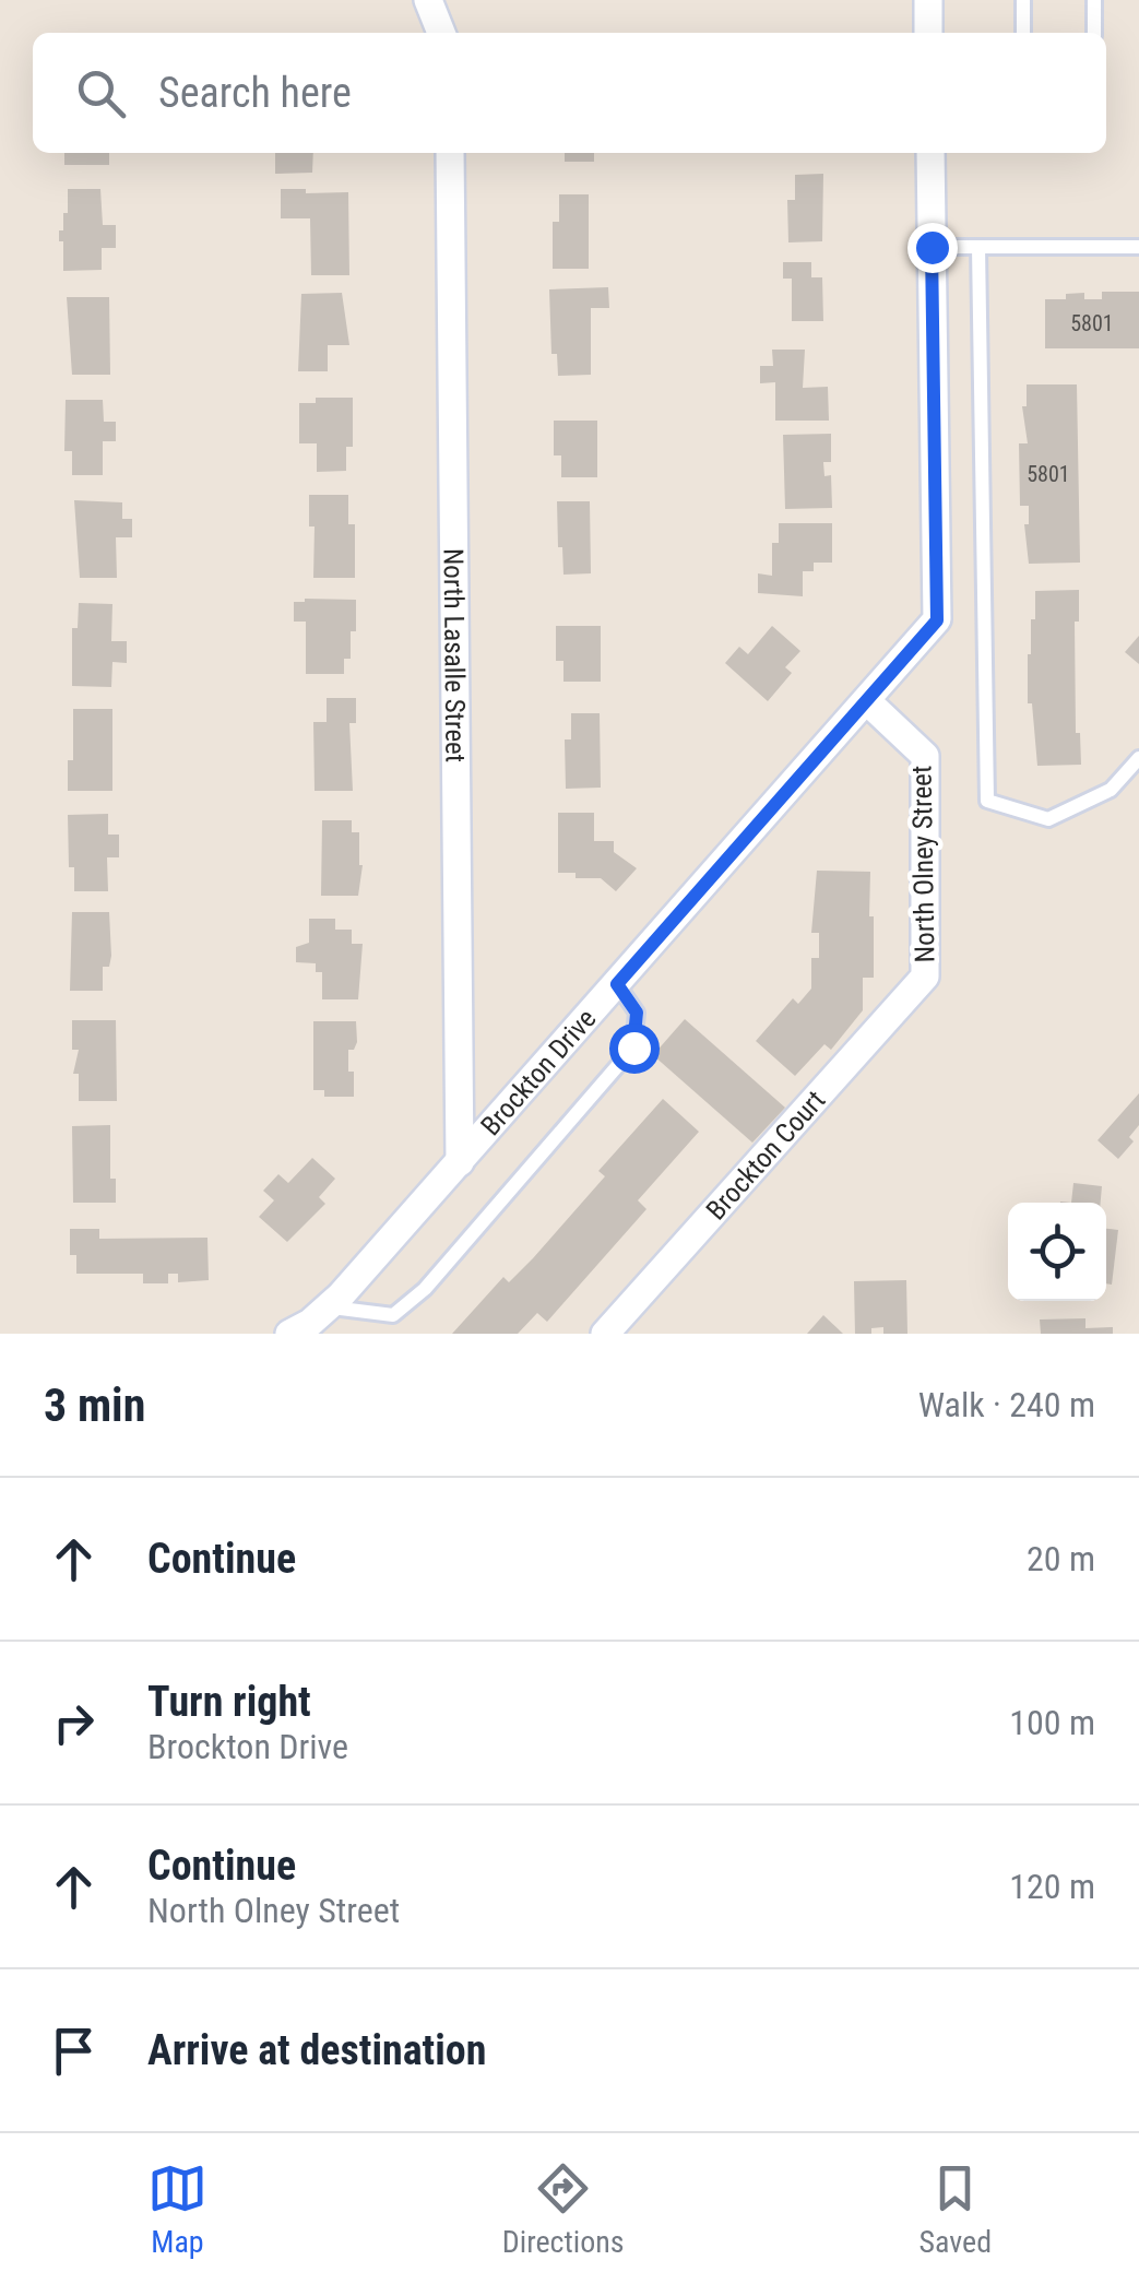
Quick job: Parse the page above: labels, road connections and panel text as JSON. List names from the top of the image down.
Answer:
{
  "streets": {
    "street": [
      "North Lasalle Street",
      "North Olney Street",
      "Brockton Drive",
      "Brockton Court"
    ]
  },
  "crossings": [
    ["North Lasalle Street", "Brockton Drive"],
    ["North Olney Street", "Brockton Drive"],
    ["North Olney Street", "Brockton Court"]
  ],
  "house_numbers": ["5801", "5801"],
  "page": {
    "search": "Search here",
    "heading": ["3 min", "Walk · 240 m"],
    "list": [
      ["Continue", "20 m"],
      ["Turn right", "Brockton Drive", "100 m"],
      ["Continue", "North Olney Street", "120 m"],
      "Arrive at destination"
    ],
    "nav": ["Map", "Directions", "Saved"]
  }
}
